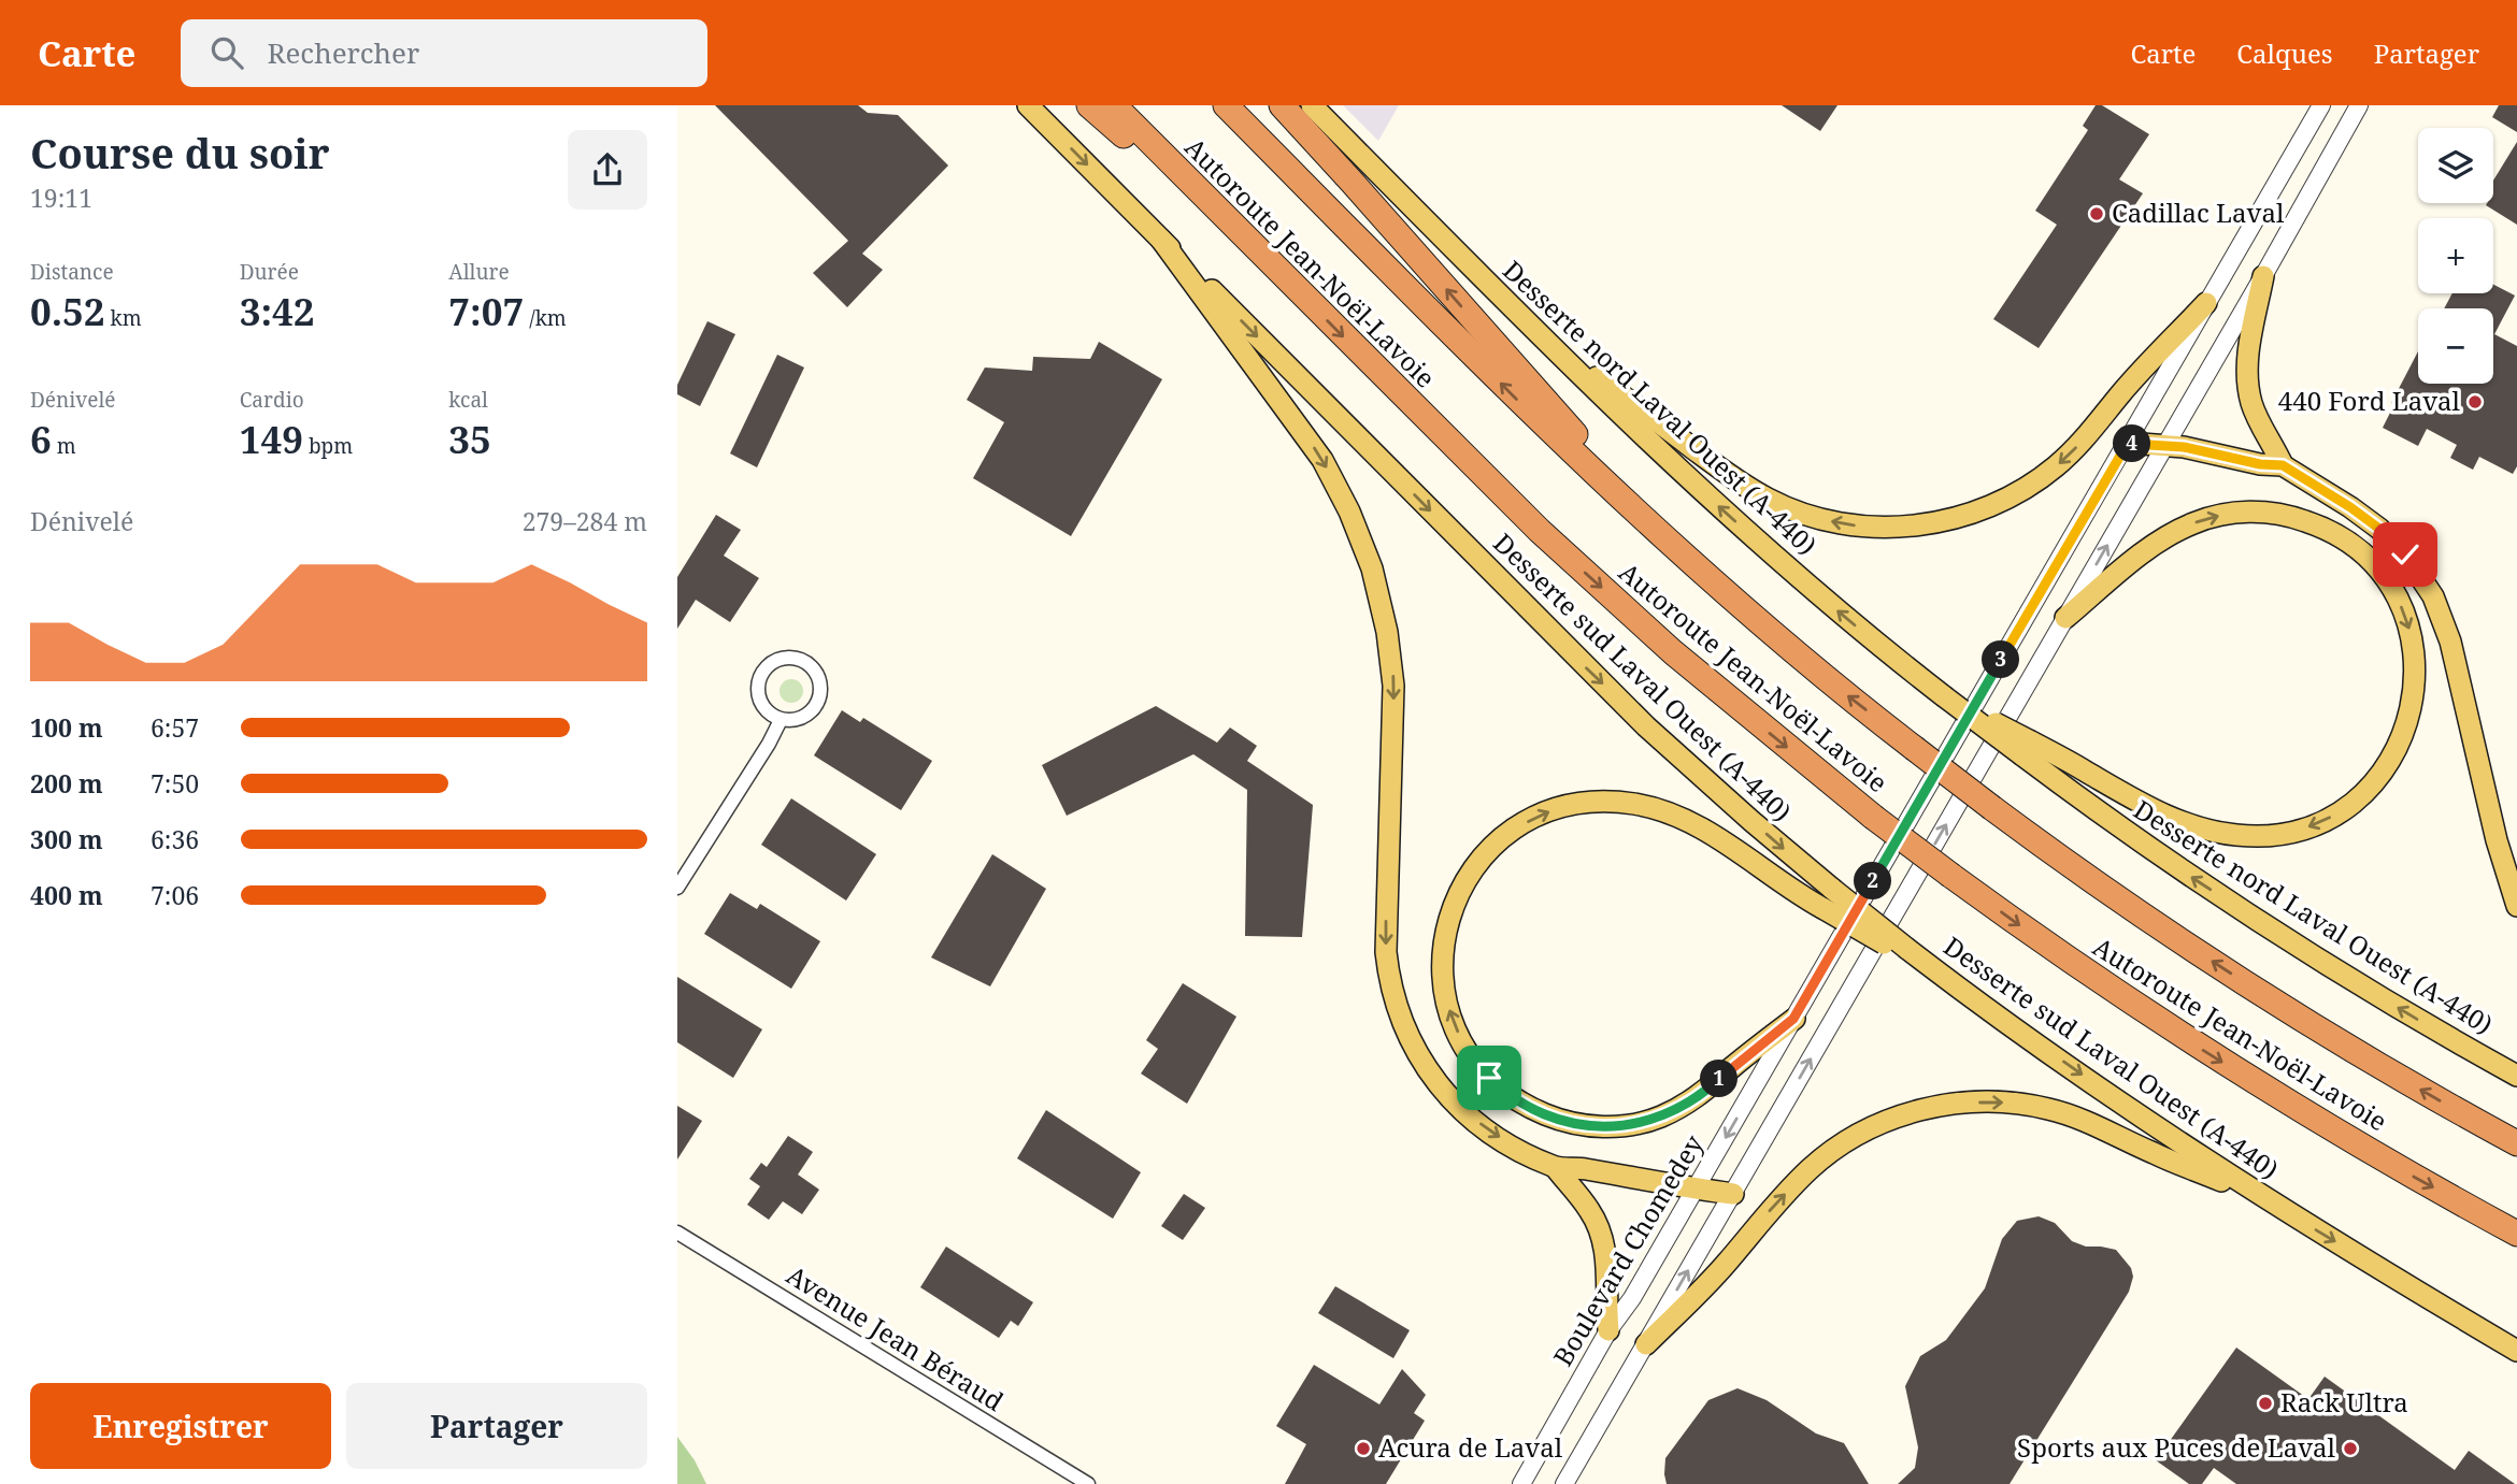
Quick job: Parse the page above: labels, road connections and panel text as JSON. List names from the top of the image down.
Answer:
{
  "streets": {
    "highway": ["Autoroute Jean-Noël-Lavoie"],
    "main road": ["Desserte nord Laval Ouest (A-440)", "Desserte sud Laval Ouest (A-440)"],
    "street": ["Boulevard Chomedey", "Avenue Jean Béraud"]
  },
  "one_way": ["Desserte nord Laval Ouest (A-440)", "Desserte sud Laval Ouest (A-440)"],
  "places": [
    "Cadillac Laval",
    "440 Ford Laval",
    "Rack Ultra",
    "Acura de Laval",
    "Sports aux Puces de Laval"
  ],
  "page": {
    "header": "Carte",
    "search": "Rechercher",
    "nav": ["Carte", "Calques", "Partager"],
    "heading": ["Course du soir", "19:11"],
    "map_buttons": ["+", "−"],
    "stats": [
      ["Distance", "0.52 km"],
      ["Durée", "3:42"],
      ["Allure", "7:07 /km"],
      ["Dénivelé", "6 m"],
      ["Cardio", "149 bpm"],
      ["kcal", "35"]
    ],
    "pins": [
      "4",
      "3",
      "2",
      "1"
    ],
    "chart": ["Dénivelé", "279–284 m"],
    "list": [
      {
        "name": "100 m",
        "note": "6:57"
      },
      {
        "name": "200 m",
        "note": "7:50"
      },
      {
        "name": "300 m",
        "note": "6:36"
      },
      {
        "name": "400 m",
        "note": "7:06"
      }
    ],
    "buttons": ["Enregistrer", "Partager"]
  }
}
